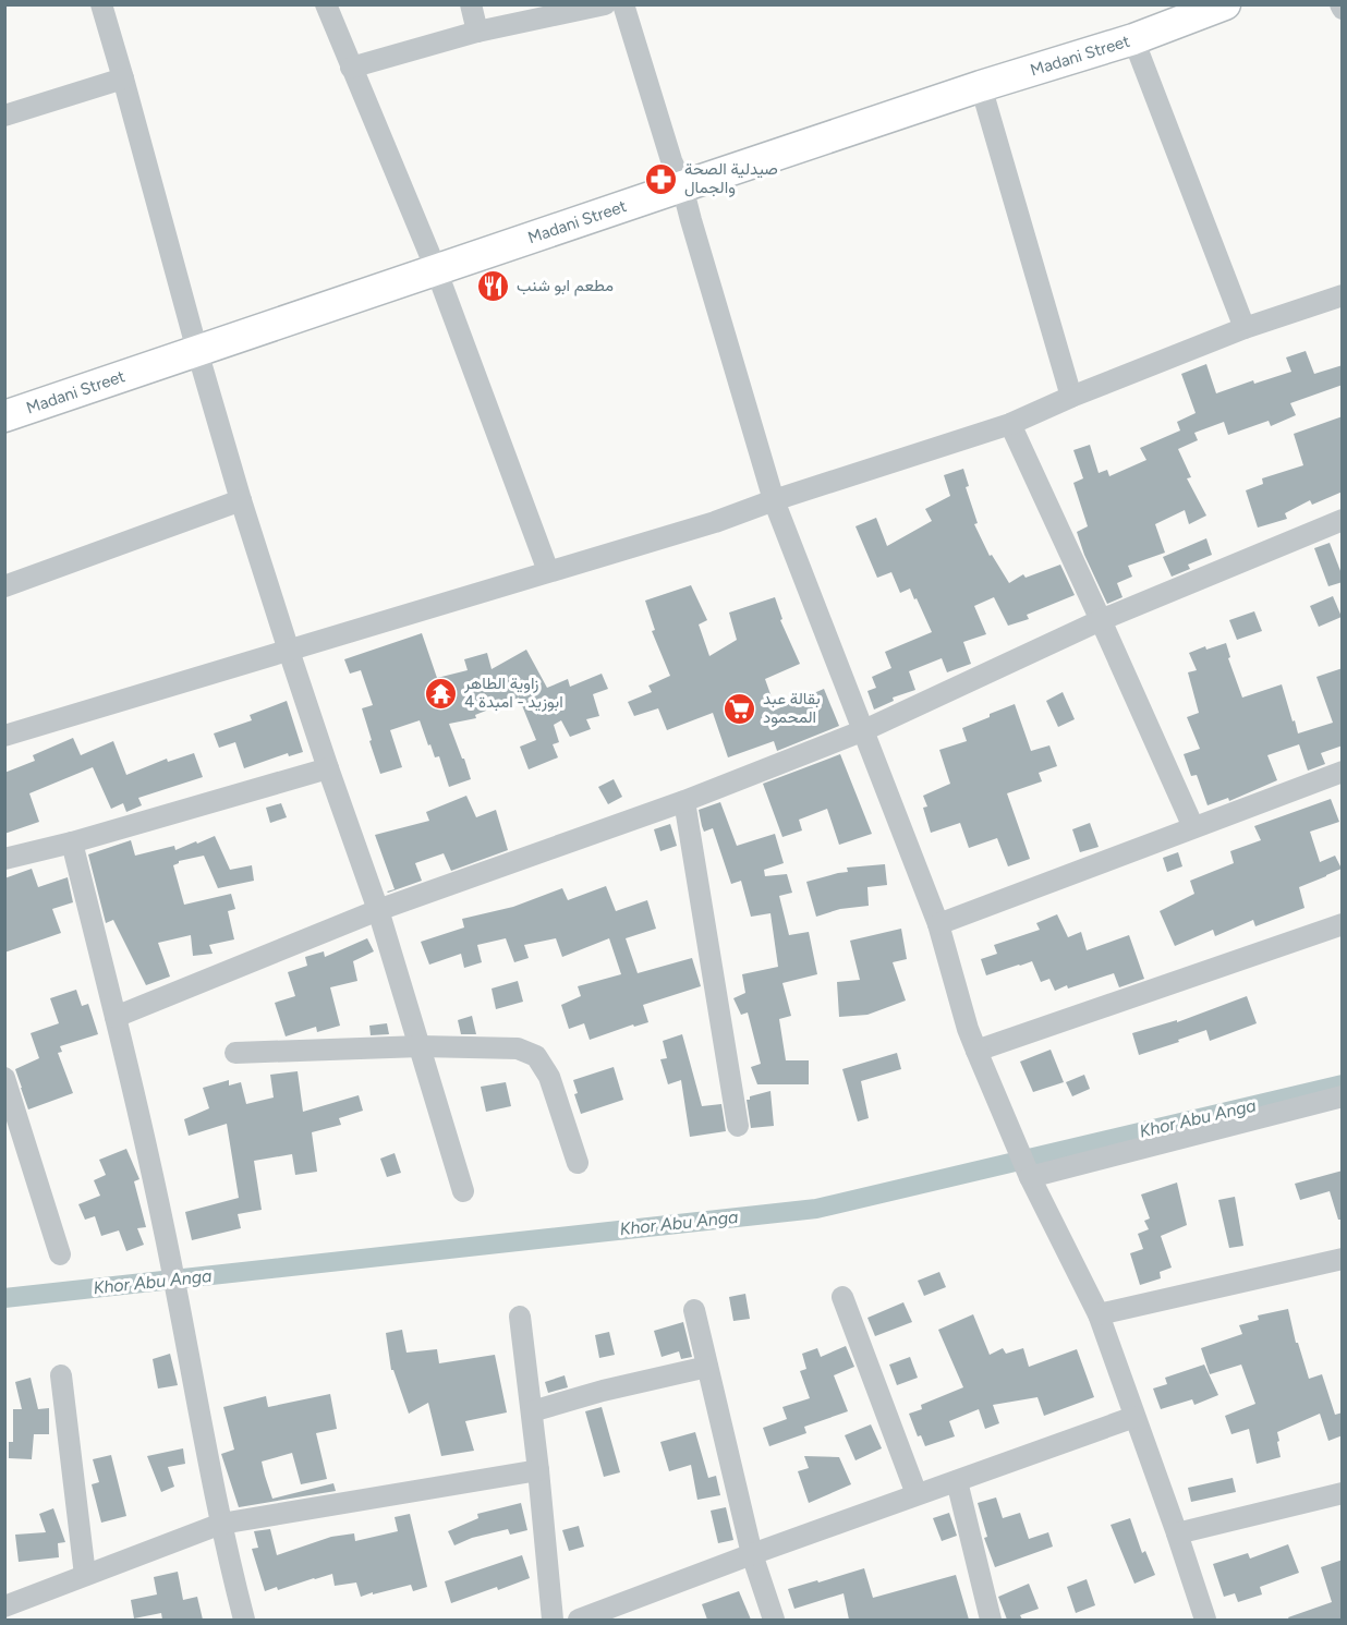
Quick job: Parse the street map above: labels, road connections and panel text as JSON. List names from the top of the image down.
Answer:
{
  "streets": {
    "street": ["Madani Street"]
  },
  "water": ["Khor Abu Anga"],
  "places": {
    "pharmacy": ["صيدلية الصحة والجمال"],
    "restaurant": ["مطعم ابو شنب"],
    "temple": ["زاوية الطاهر ابوزيد - امبدة 4"],
    "supermarket": ["بقالة عبد المحمود"]
  }
}
